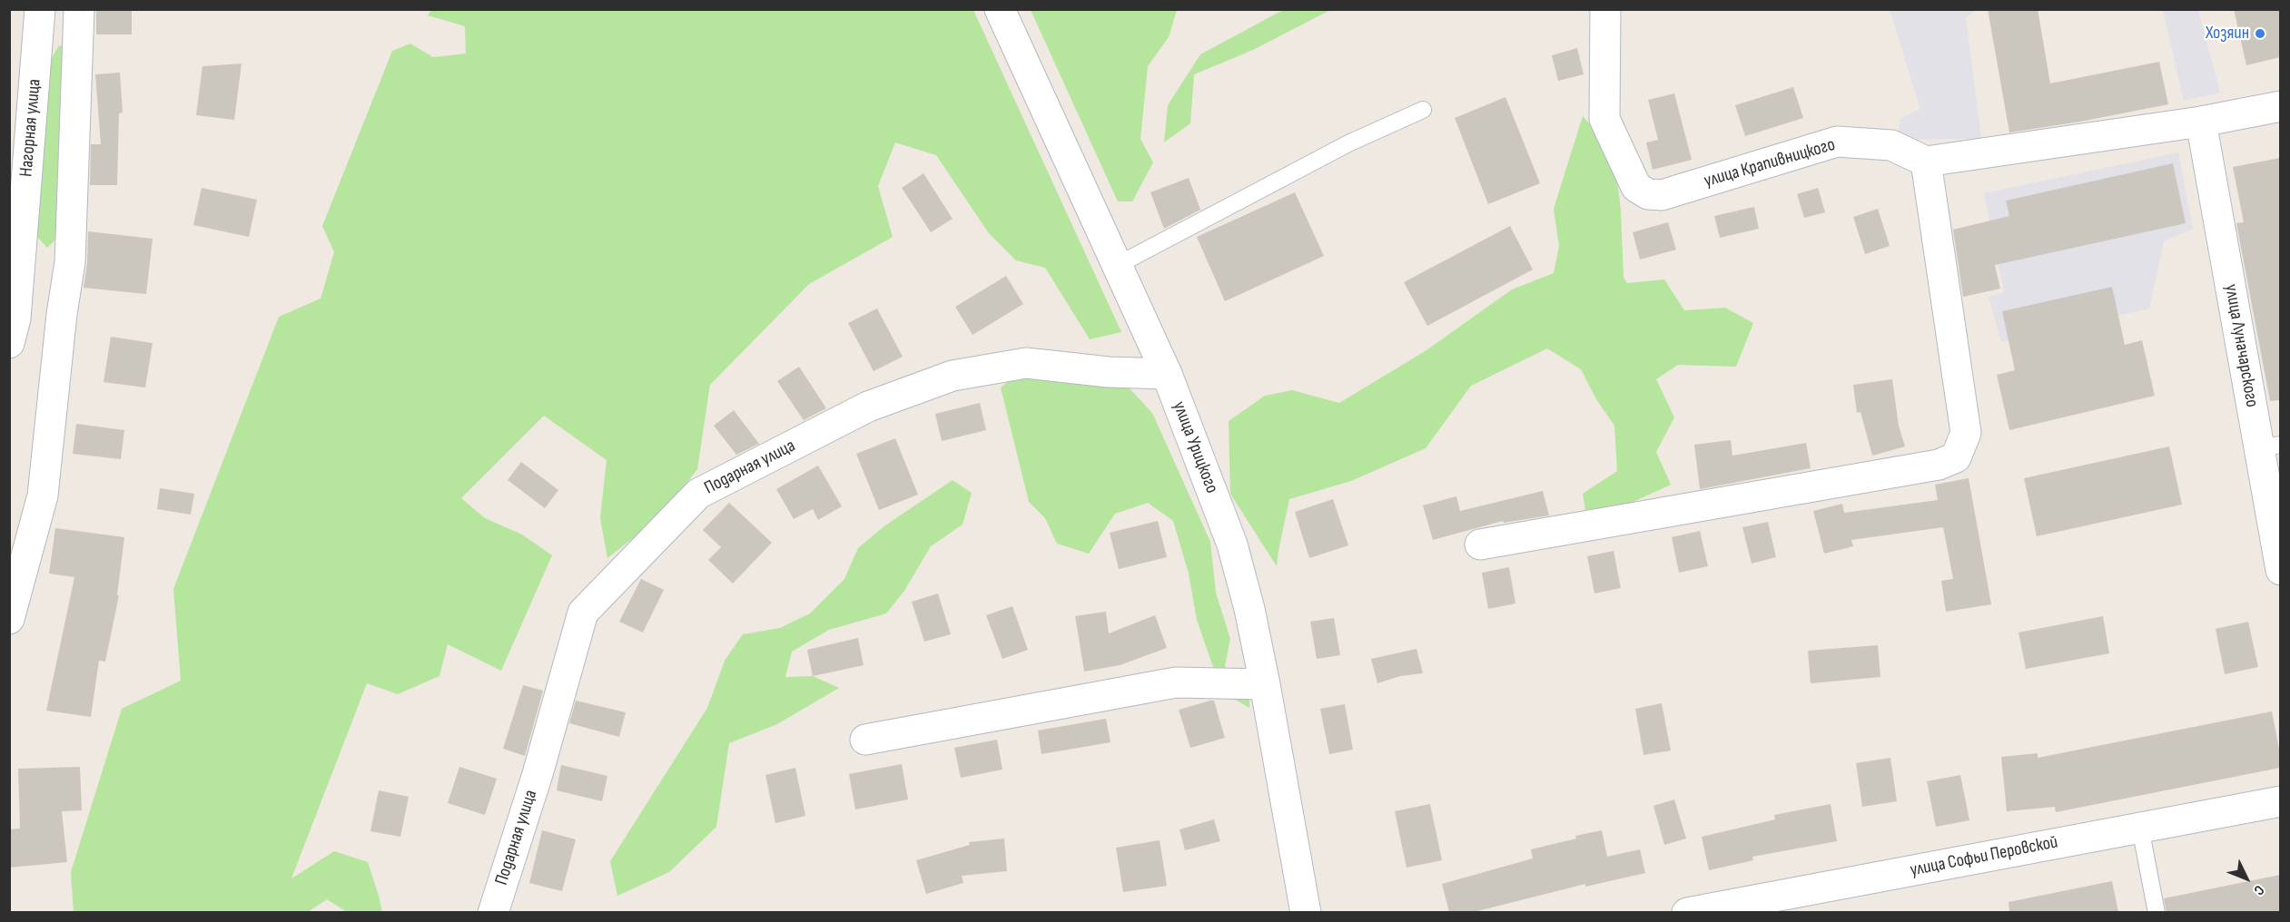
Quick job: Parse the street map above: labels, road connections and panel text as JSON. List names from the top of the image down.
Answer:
{
  "streets": {
    "street": [
      "Нагорная улица",
      "улица Крапивницкого",
      "улица Луначарского",
      "улица Урицкого",
      "Подарная улица",
      "улица Софьи Перовской"
    ]
  },
  "crossings": [
    ["улица Урицкого", "Подарная улица"]
  ],
  "places": ["Хозяин"],
  "north": "bottom right"
}
